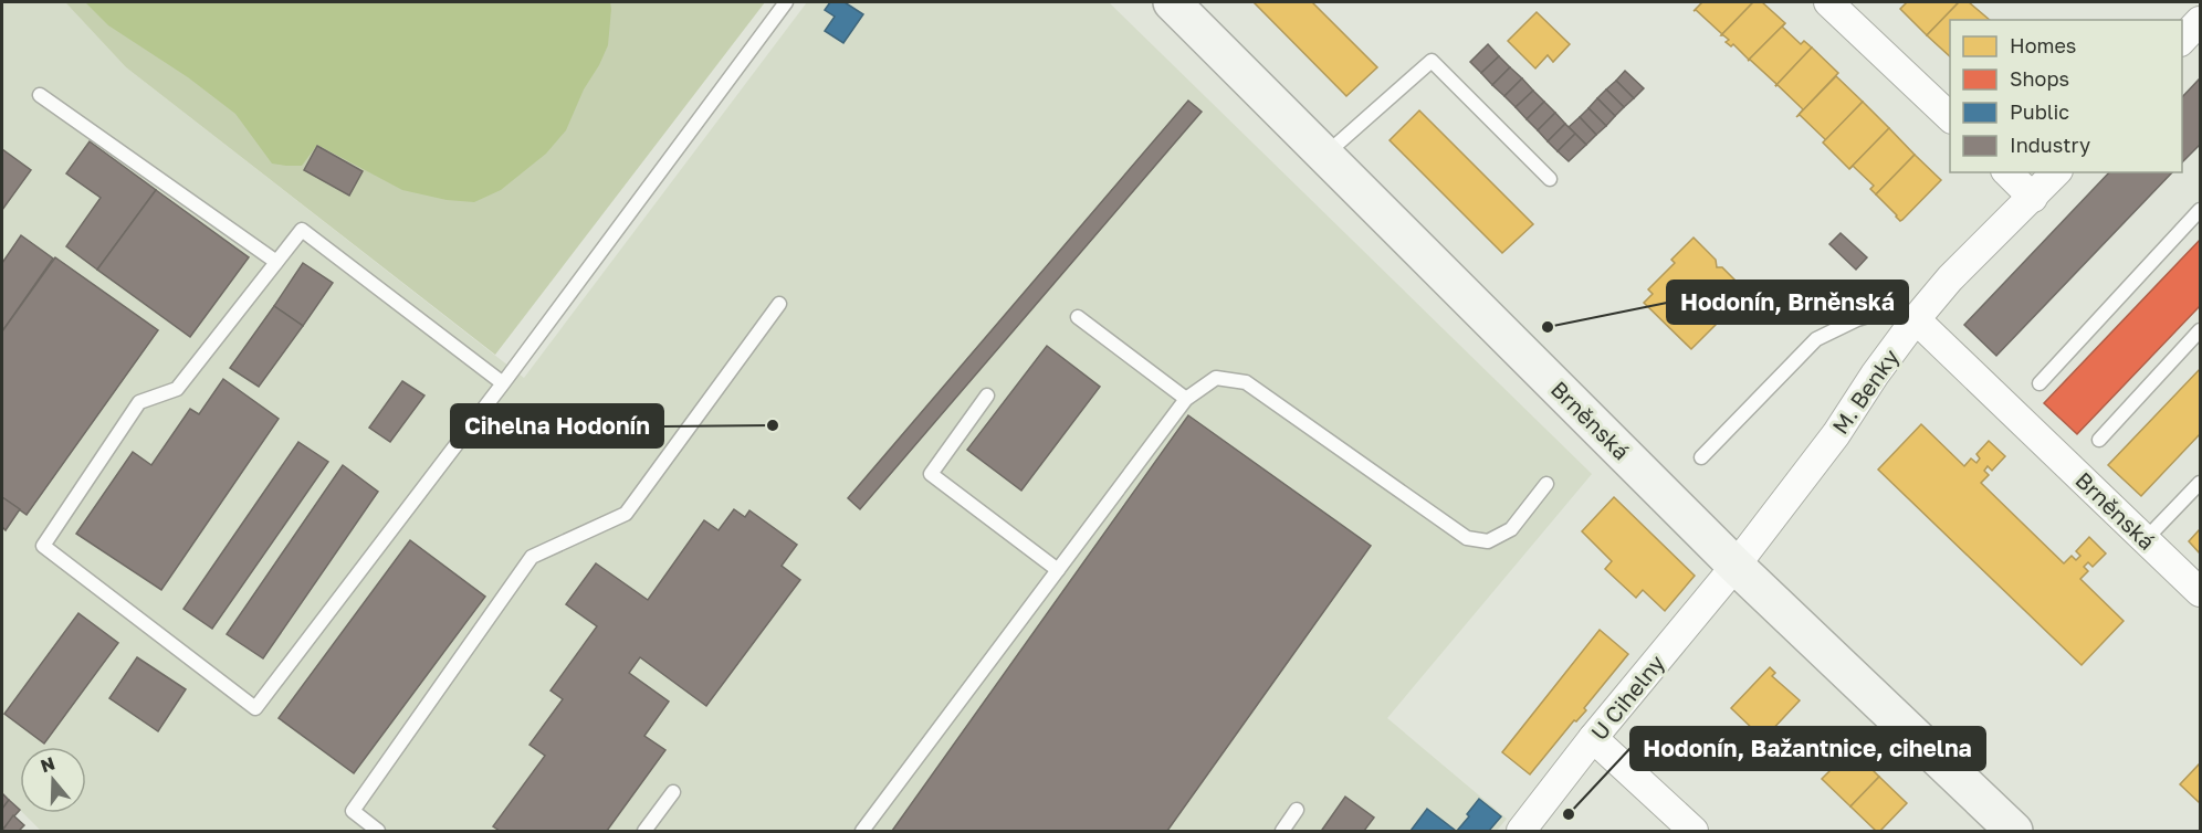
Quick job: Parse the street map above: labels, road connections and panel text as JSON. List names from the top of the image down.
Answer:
{
  "streets": {
    "main road": ["Brněnská"],
    "street": ["M. Benky", "U Cihelny"]
  },
  "crossings": [
    ["M. Benky", "Brněnská"],
    ["M. Benky", "U Cihelny"],
    ["Brněnská", "U Cihelny"]
  ],
  "places": ["Hodonín, Brněnská", "Cihelna Hodonín", "Hodonín, Bažantnice, cihelna"],
  "legend": [
    "Homes",
    "Shops",
    "Public",
    "Industry"
  ],
  "north": "top"
}
